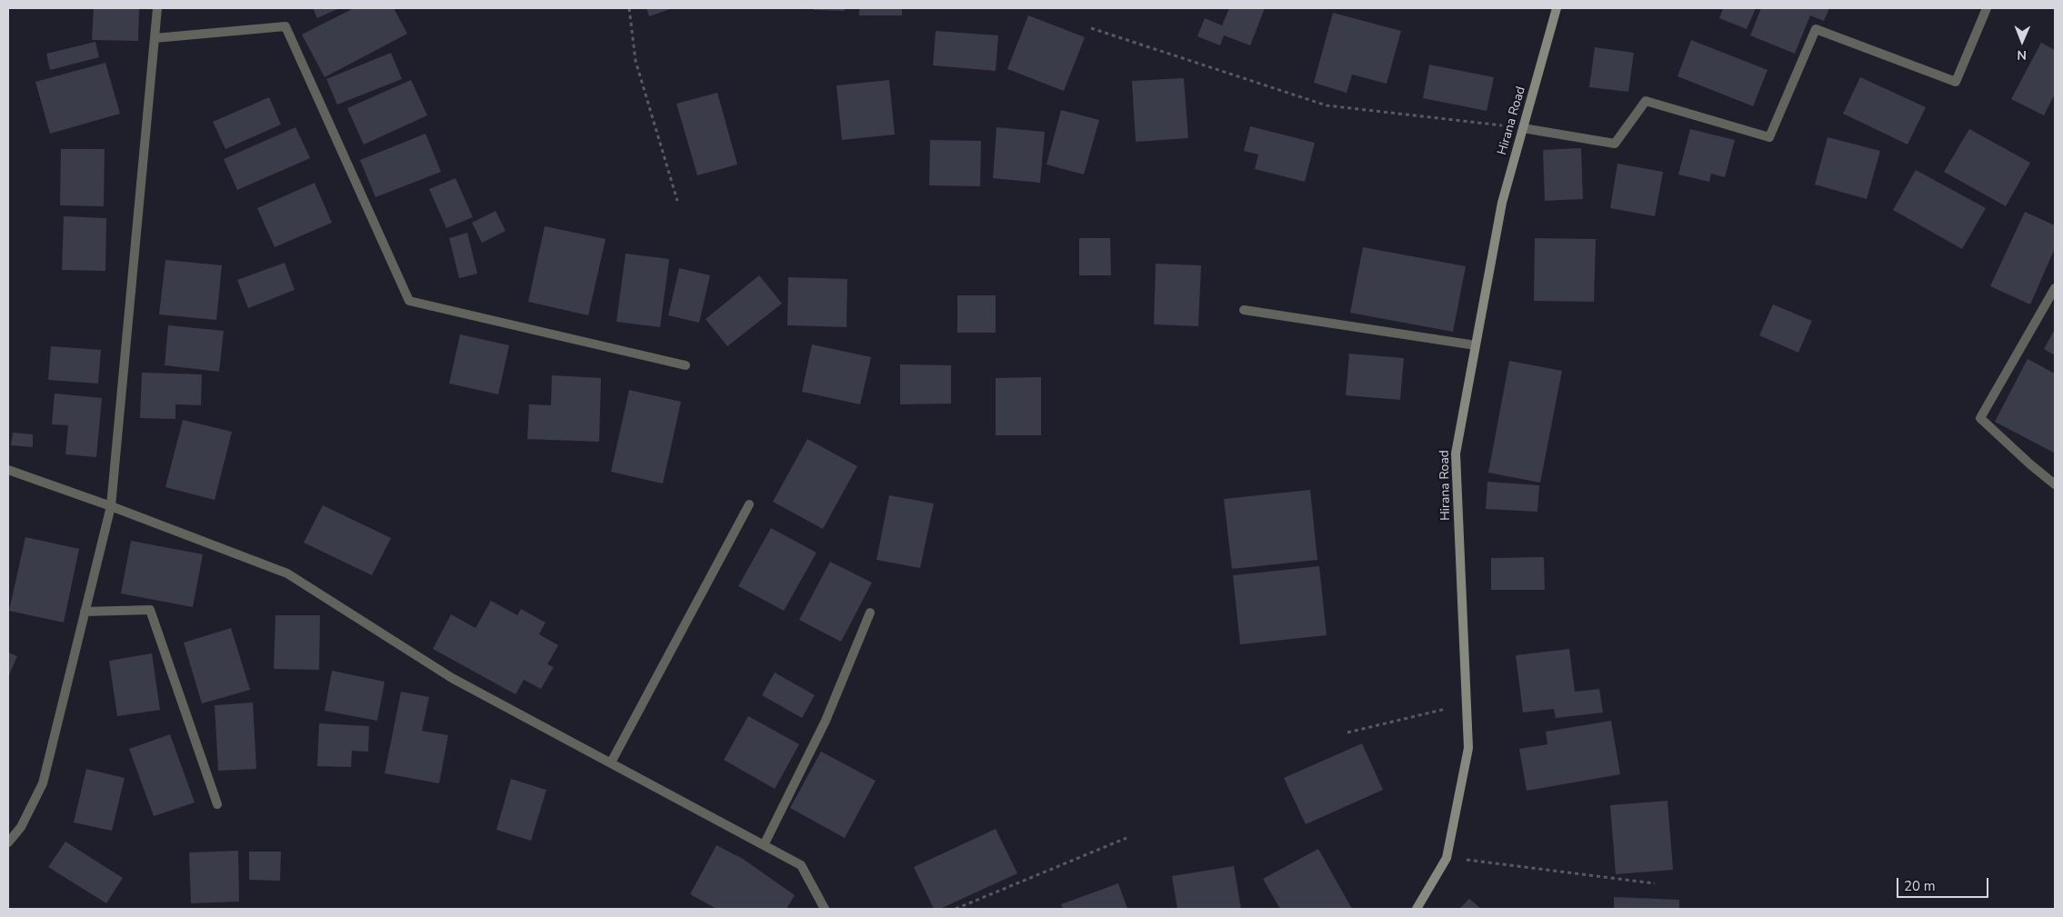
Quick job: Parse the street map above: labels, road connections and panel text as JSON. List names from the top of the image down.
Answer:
{
  "streets": {
    "street": ["Hirana Road"]
  },
  "scale_bar": "20 m",
  "north": "bottom"
}
